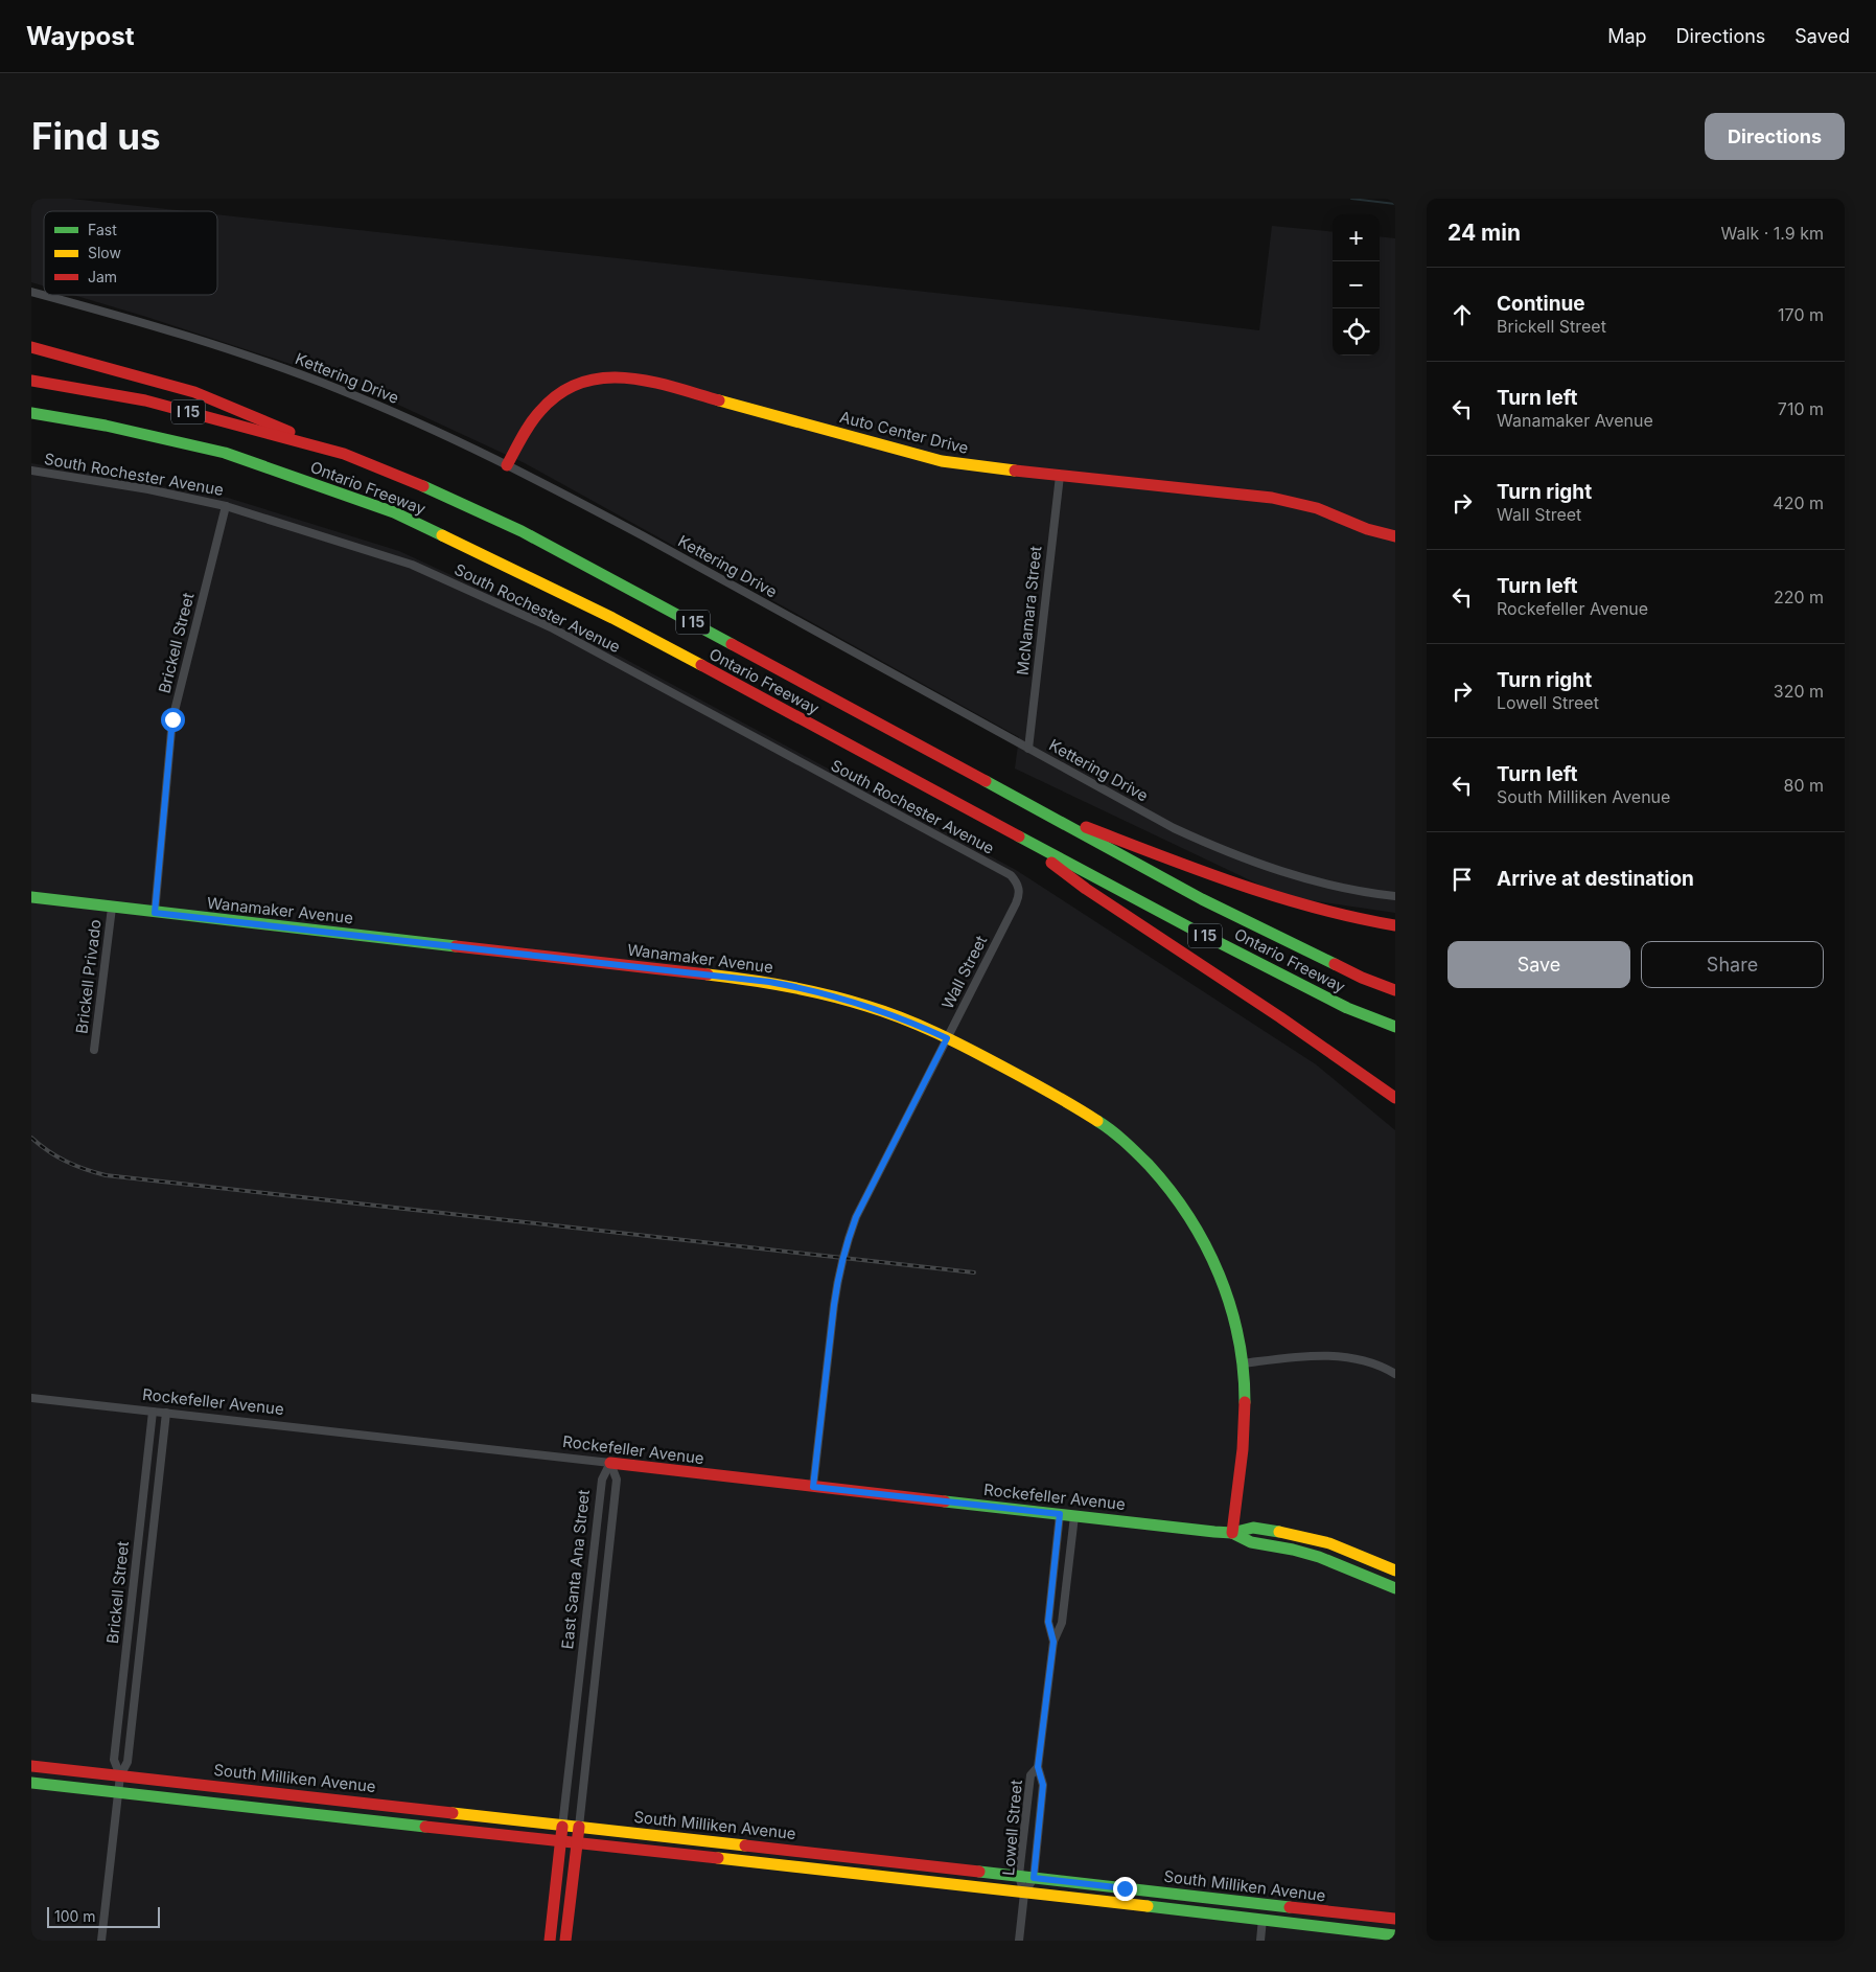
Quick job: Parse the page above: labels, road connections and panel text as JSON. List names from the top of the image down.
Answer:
{
  "streets": {
    "main road": [
      "I 15",
      "Auto Center Drive",
      "Ontario Freeway",
      "Wanamaker Avenue",
      "Rockefeller Avenue",
      "East Santa Ana Street",
      "South Milliken Avenue"
    ],
    "street": [
      "Kettering Drive",
      "South Rochester Avenue",
      "McNamara Street",
      "Brickell Street",
      "Wall Street",
      "Brickell Privado",
      "Lowell Street"
    ]
  },
  "crossings": [
    ["Kettering Drive", "Auto Center Drive"],
    ["Kettering Drive", "McNamara Street"],
    ["Auto Center Drive", "McNamara Street"],
    ["South Rochester Avenue", "Brickell Street"],
    ["South Rochester Avenue", "Wall Street"],
    ["Brickell Street", "Wanamaker Avenue"],
    ["Brickell Street", "Rockefeller Avenue"],
    ["Brickell Street", "South Milliken Avenue"],
    ["Wanamaker Avenue", "Wall Street"],
    ["Wanamaker Avenue", "Brickell Privado"],
    ["Wanamaker Avenue", "Rockefeller Avenue"],
    ["Wall Street", "Rockefeller Avenue"],
    ["Rockefeller Avenue", "East Santa Ana Street"],
    ["Rockefeller Avenue", "Lowell Street"],
    ["East Santa Ana Street", "South Milliken Avenue"],
    ["South Milliken Avenue", "Lowell Street"]
  ],
  "legend": ["Fast", "Slow", "Jam"],
  "scale_bar": "100 m",
  "page": {
    "header": "Waypost",
    "nav": ["Map", "Directions", "Saved"],
    "buttons": [
      "Directions",
      ["Save", "Share"]
    ],
    "title": "Find us",
    "heading": ["24 min", "Walk · 1.9 km"],
    "map_buttons": ["+", "−"],
    "list": [
      ["Continue", "Brickell Street", "170 m"],
      ["Turn left", "Wanamaker Avenue", "710 m"],
      ["Turn right", "Wall Street", "420 m"],
      ["Turn left", "Rockefeller Avenue", "220 m"],
      ["Turn right", "Lowell Street", "320 m"],
      ["Turn left", "South Milliken Avenue", "80 m"],
      "Arrive at destination"
    ],
    "scale": "100 m"
  }
}
